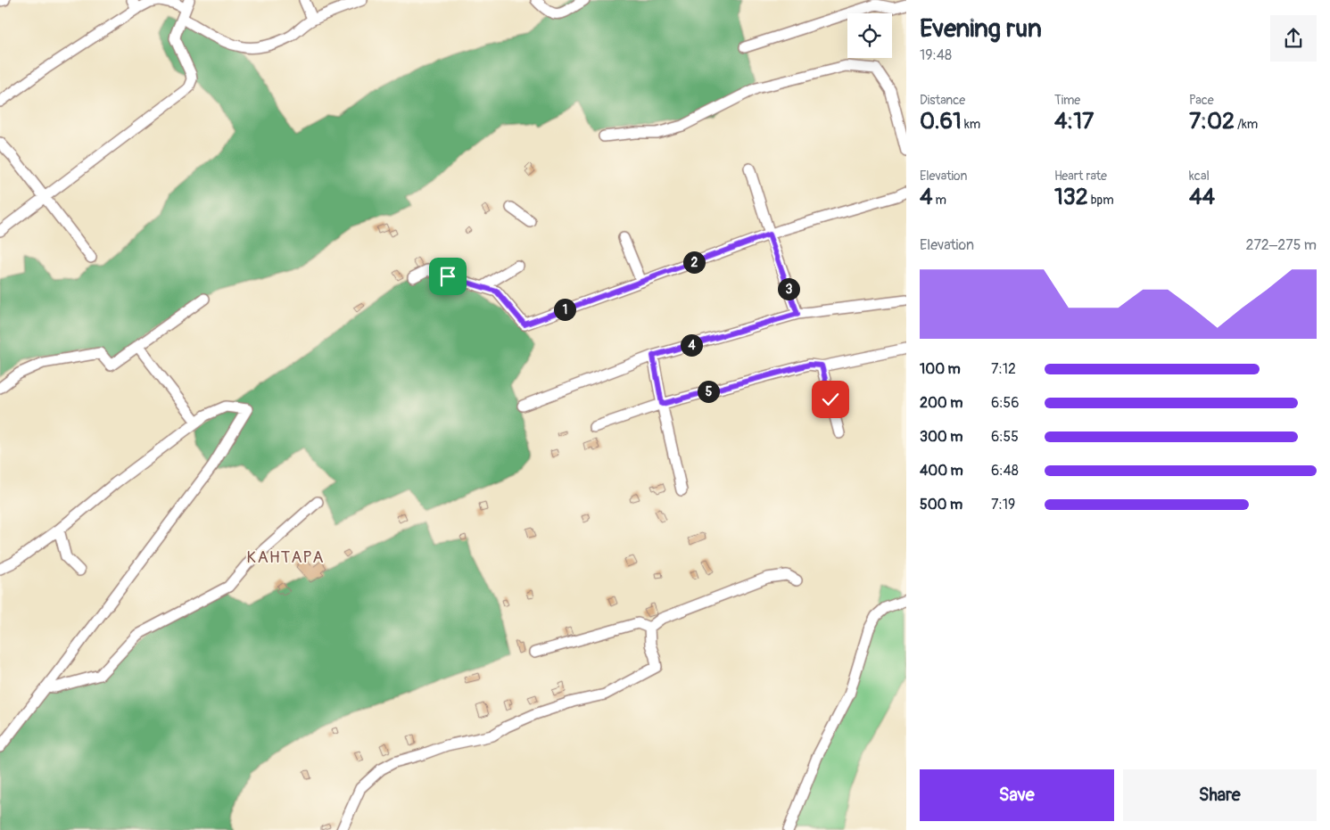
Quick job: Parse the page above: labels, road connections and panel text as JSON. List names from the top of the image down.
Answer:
{
  "districts": ["КАНТАРА"],
  "page": {
    "heading": ["Evening run", "19:48"],
    "stats": [
      ["Distance", "0.61 km"],
      ["Time", "4:17"],
      ["Pace", "7:02 /km"],
      ["Elevation", "4 m"],
      ["Heart rate", "132 bpm"],
      ["kcal", "44"]
    ],
    "chart": ["Elevation", "272–275 m"],
    "pins": [
      "2",
      "3",
      "1",
      "4",
      "5"
    ],
    "list": [
      {
        "name": "100 m",
        "note": "7:12"
      },
      {
        "name": "200 m",
        "note": "6:56"
      },
      {
        "name": "300 m",
        "note": "6:55"
      },
      {
        "name": "400 m",
        "note": "6:48"
      },
      {
        "name": "500 m",
        "note": "7:19"
      }
    ],
    "buttons": ["Save", "Share"]
  }
}
